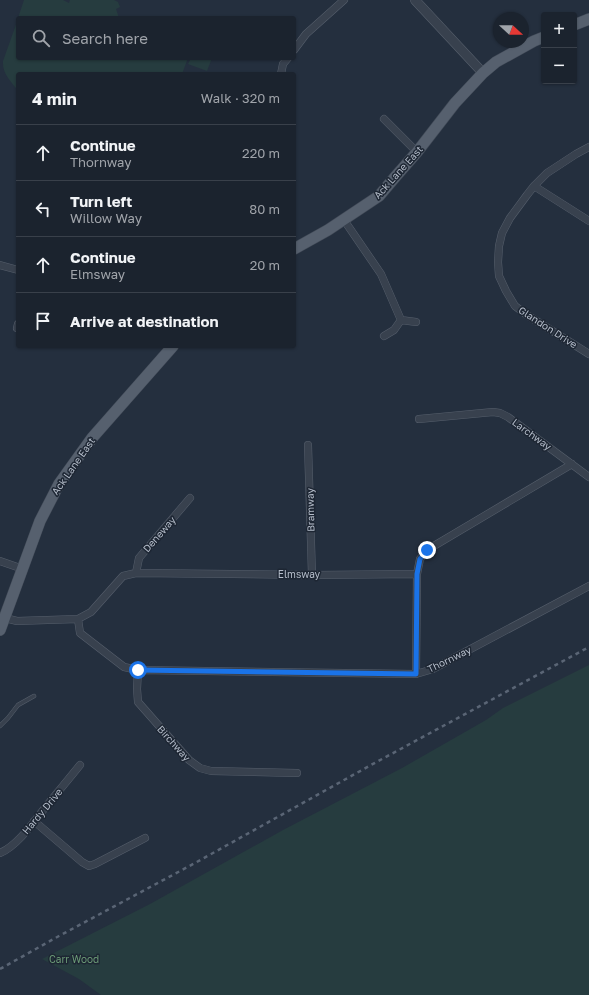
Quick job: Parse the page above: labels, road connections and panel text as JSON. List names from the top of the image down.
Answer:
{
  "streets": {
    "main road": ["Ack Lane East"],
    "street": [
      "Glandon Drive",
      "Larchway",
      "Bramway",
      "Deneway",
      "Elmsway",
      "Thornway",
      "Birchway",
      "Hardy Drive"
    ]
  },
  "crossings": [
    ["Bramway", "Elmsway"],
    ["Deneway", "Elmsway"],
    ["Elmsway", "Thornway"],
    ["Thornway", "Birchway"]
  ],
  "parks": ["Carr Wood"],
  "north": "right",
  "page": {
    "map_buttons": ["+", "−"],
    "search": "Search here",
    "heading": ["4 min", "Walk · 320 m"],
    "list": [
      ["Continue", "Thornway", "220 m"],
      ["Turn left", "Willow Way", "80 m"],
      ["Continue", "Elmsway", "20 m"],
      "Arrive at destination"
    ]
  }
}
